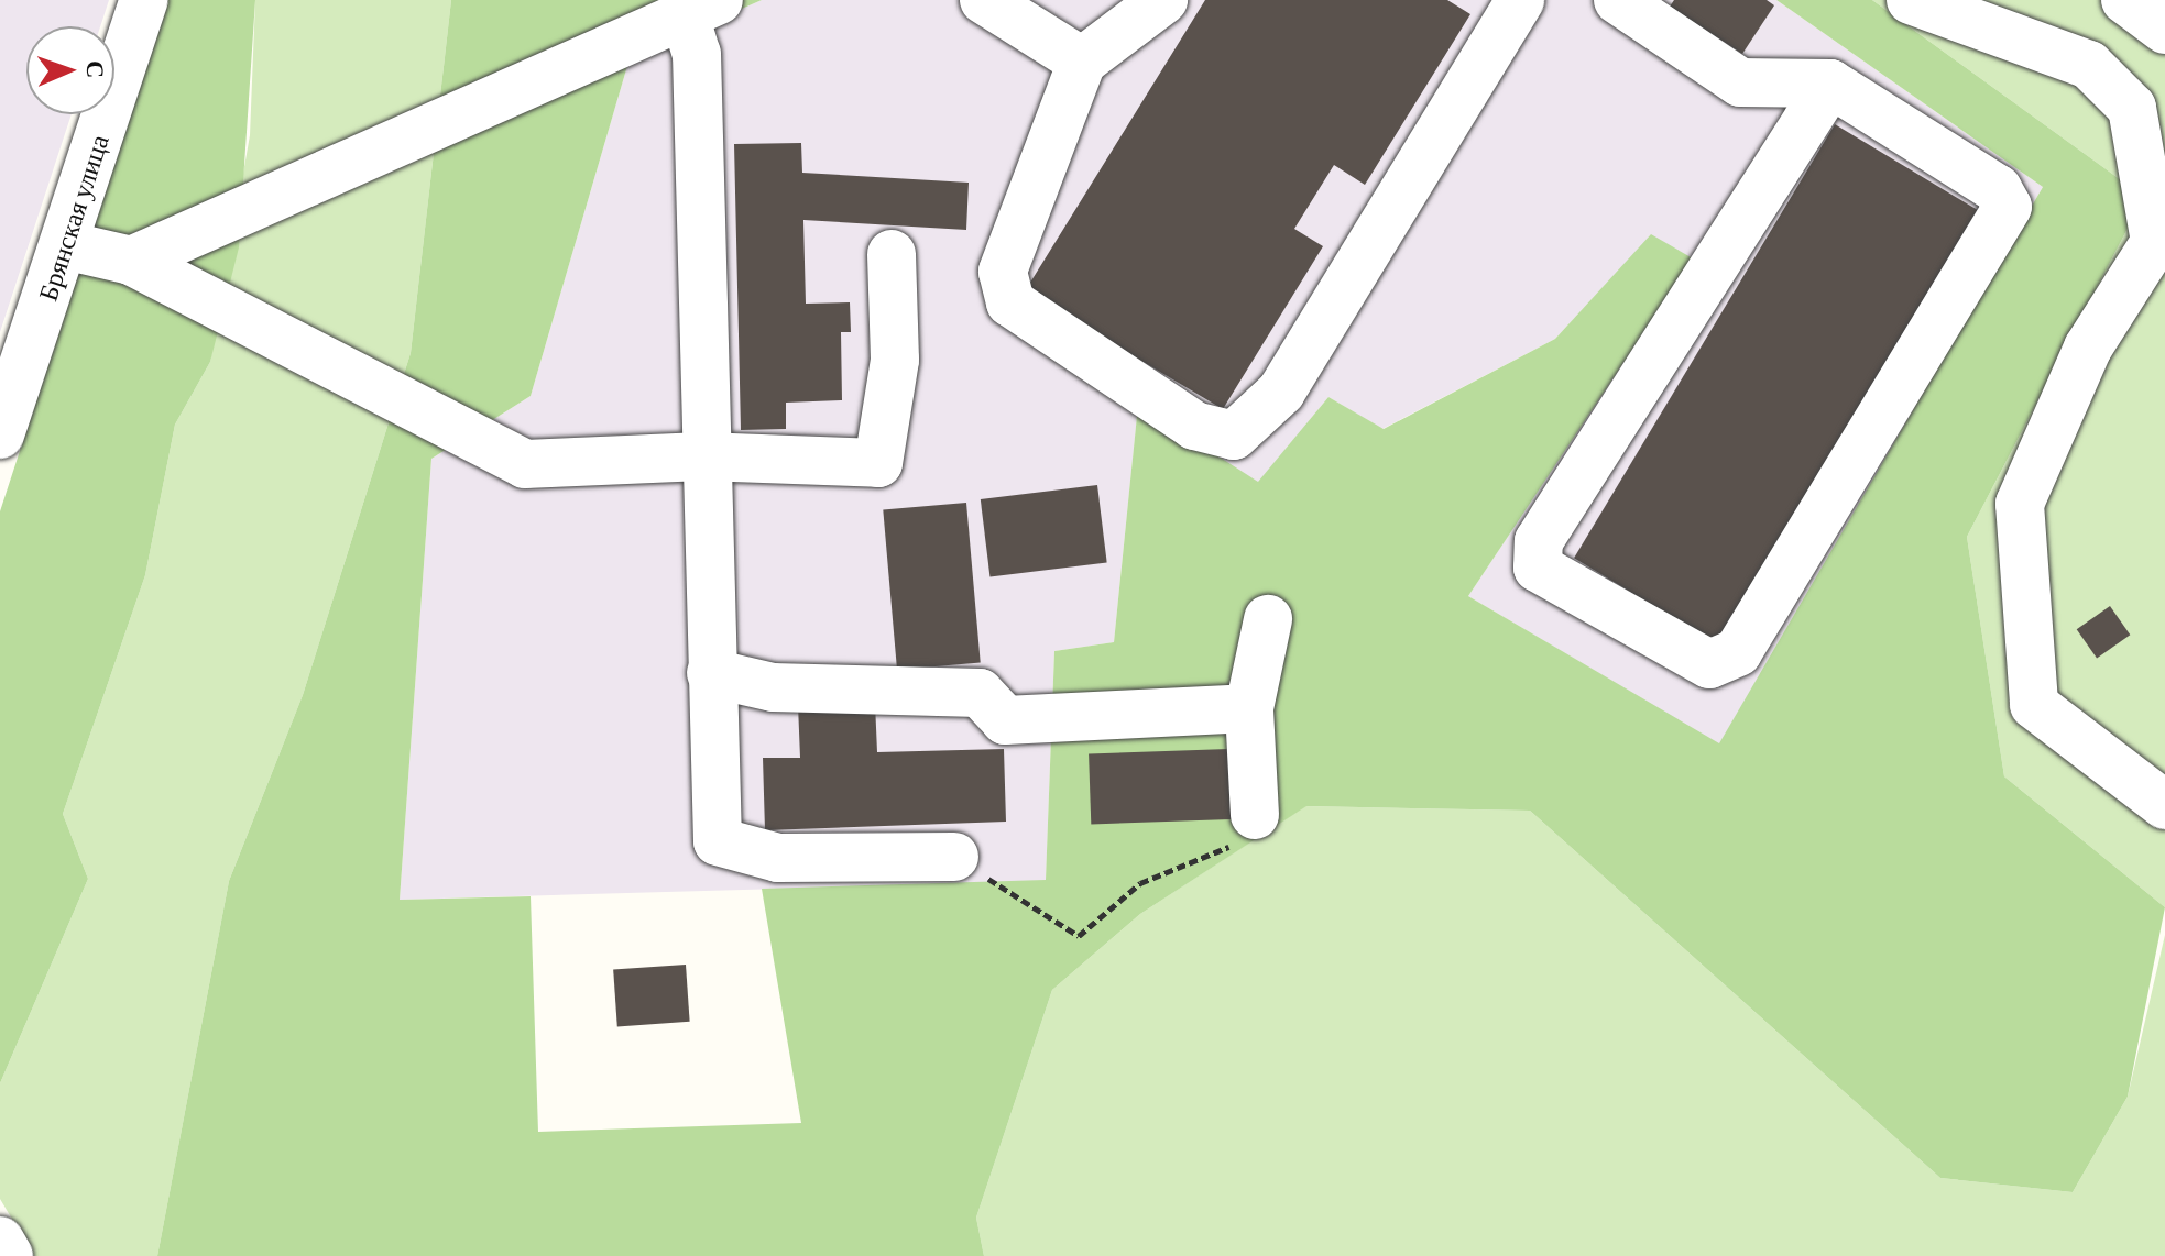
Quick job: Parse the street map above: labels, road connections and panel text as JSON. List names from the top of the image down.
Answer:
{
  "streets": {
    "street": ["Брянская улица"]
  },
  "north": "right"
}
